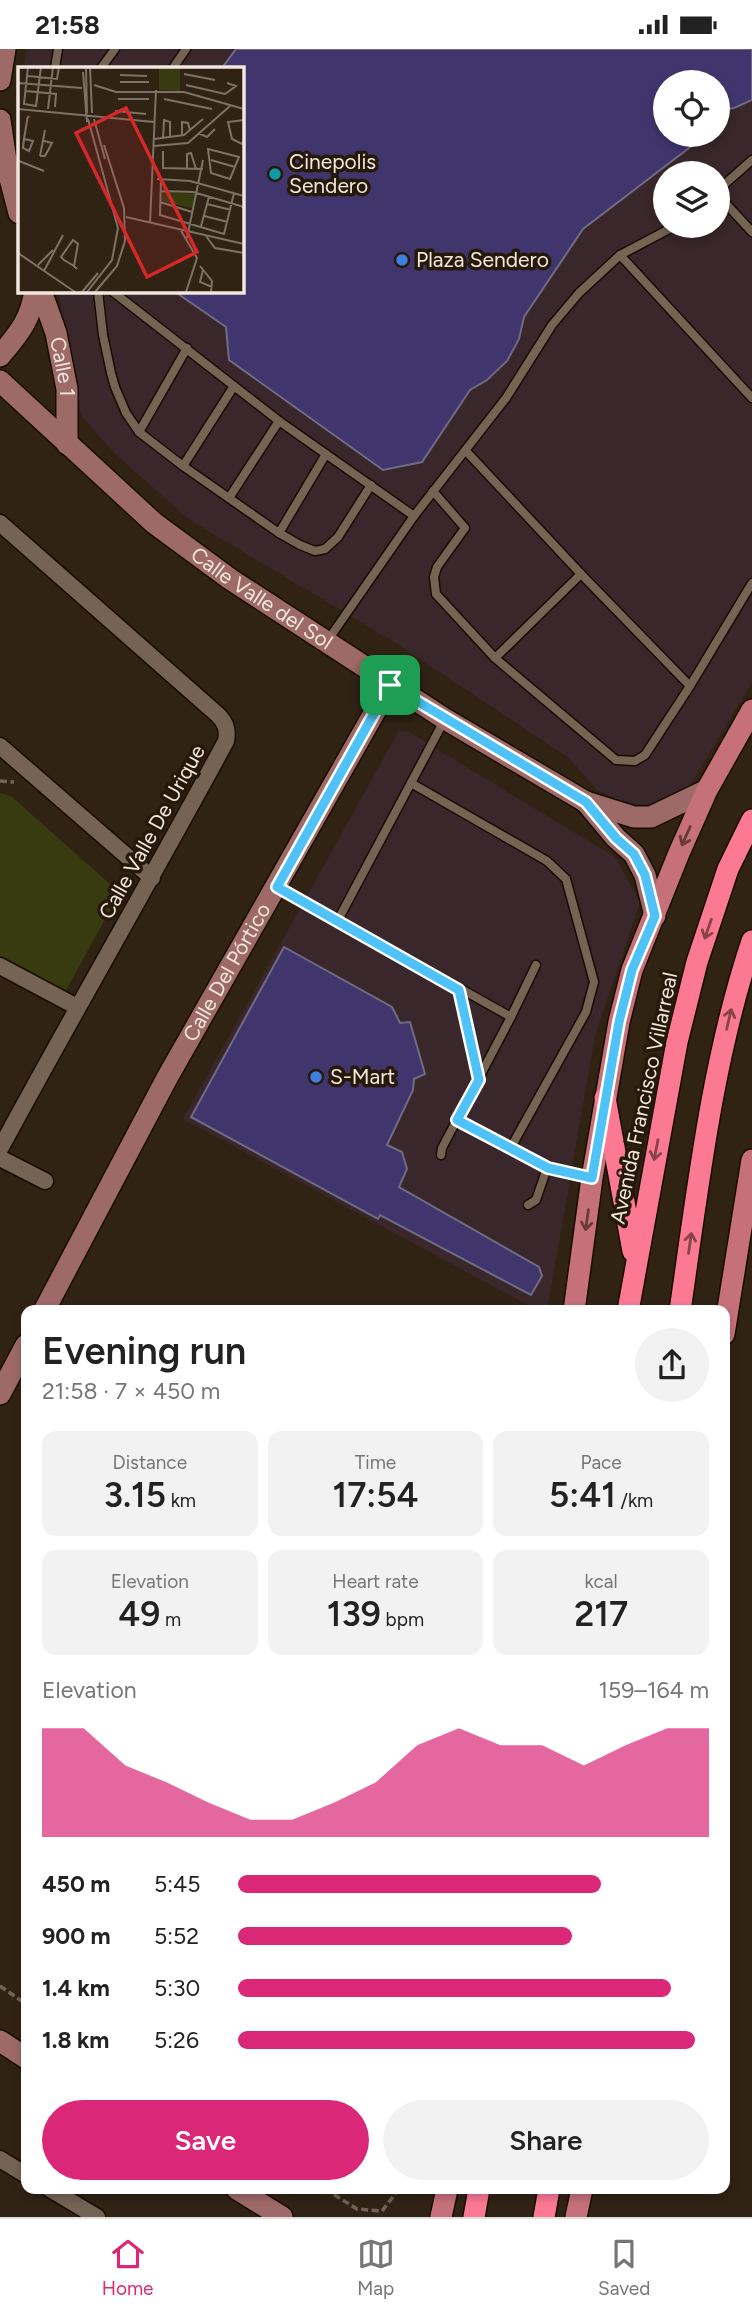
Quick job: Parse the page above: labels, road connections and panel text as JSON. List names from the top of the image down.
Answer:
{
  "streets": {
    "highway": ["Avenida Francisco Villarreal"],
    "street": [
      "Calle 1",
      "Calle Valle del Sol",
      "Calle Valle De Urique",
      "Calle Del Pórtico"
    ]
  },
  "crossings": [
    ["Calle 1", "Calle Valle del Sol"],
    ["Calle Valle del Sol", "Calle Del Pórtico"],
    ["Calle Valle del Sol", "Avenida Francisco Villarreal"]
  ],
  "places": ["Cinepolis Sendero", "Plaza Sendero", "S-Mart"],
  "page": {
    "status": "21:58",
    "heading": ["Evening run", "21:58 · 7 × 450 m"],
    "stats": [
      ["Distance", "3.15 km"],
      ["Time", "17:54"],
      ["Pace", "5:41 /km"],
      ["Elevation", "49 m"],
      ["Heart rate", "139 bpm"],
      ["kcal", "217"]
    ],
    "chart": ["Elevation", "159–164 m"],
    "list": [
      {
        "name": "450 m",
        "note": "5:45"
      },
      {
        "name": "900 m",
        "note": "5:52"
      },
      {
        "name": "1.4 km",
        "note": "5:30"
      },
      {
        "name": "1.8 km",
        "note": "5:26"
      }
    ],
    "buttons": ["Save", "Share"],
    "tabs": ["Home", "Map", "Saved"]
  }
}
